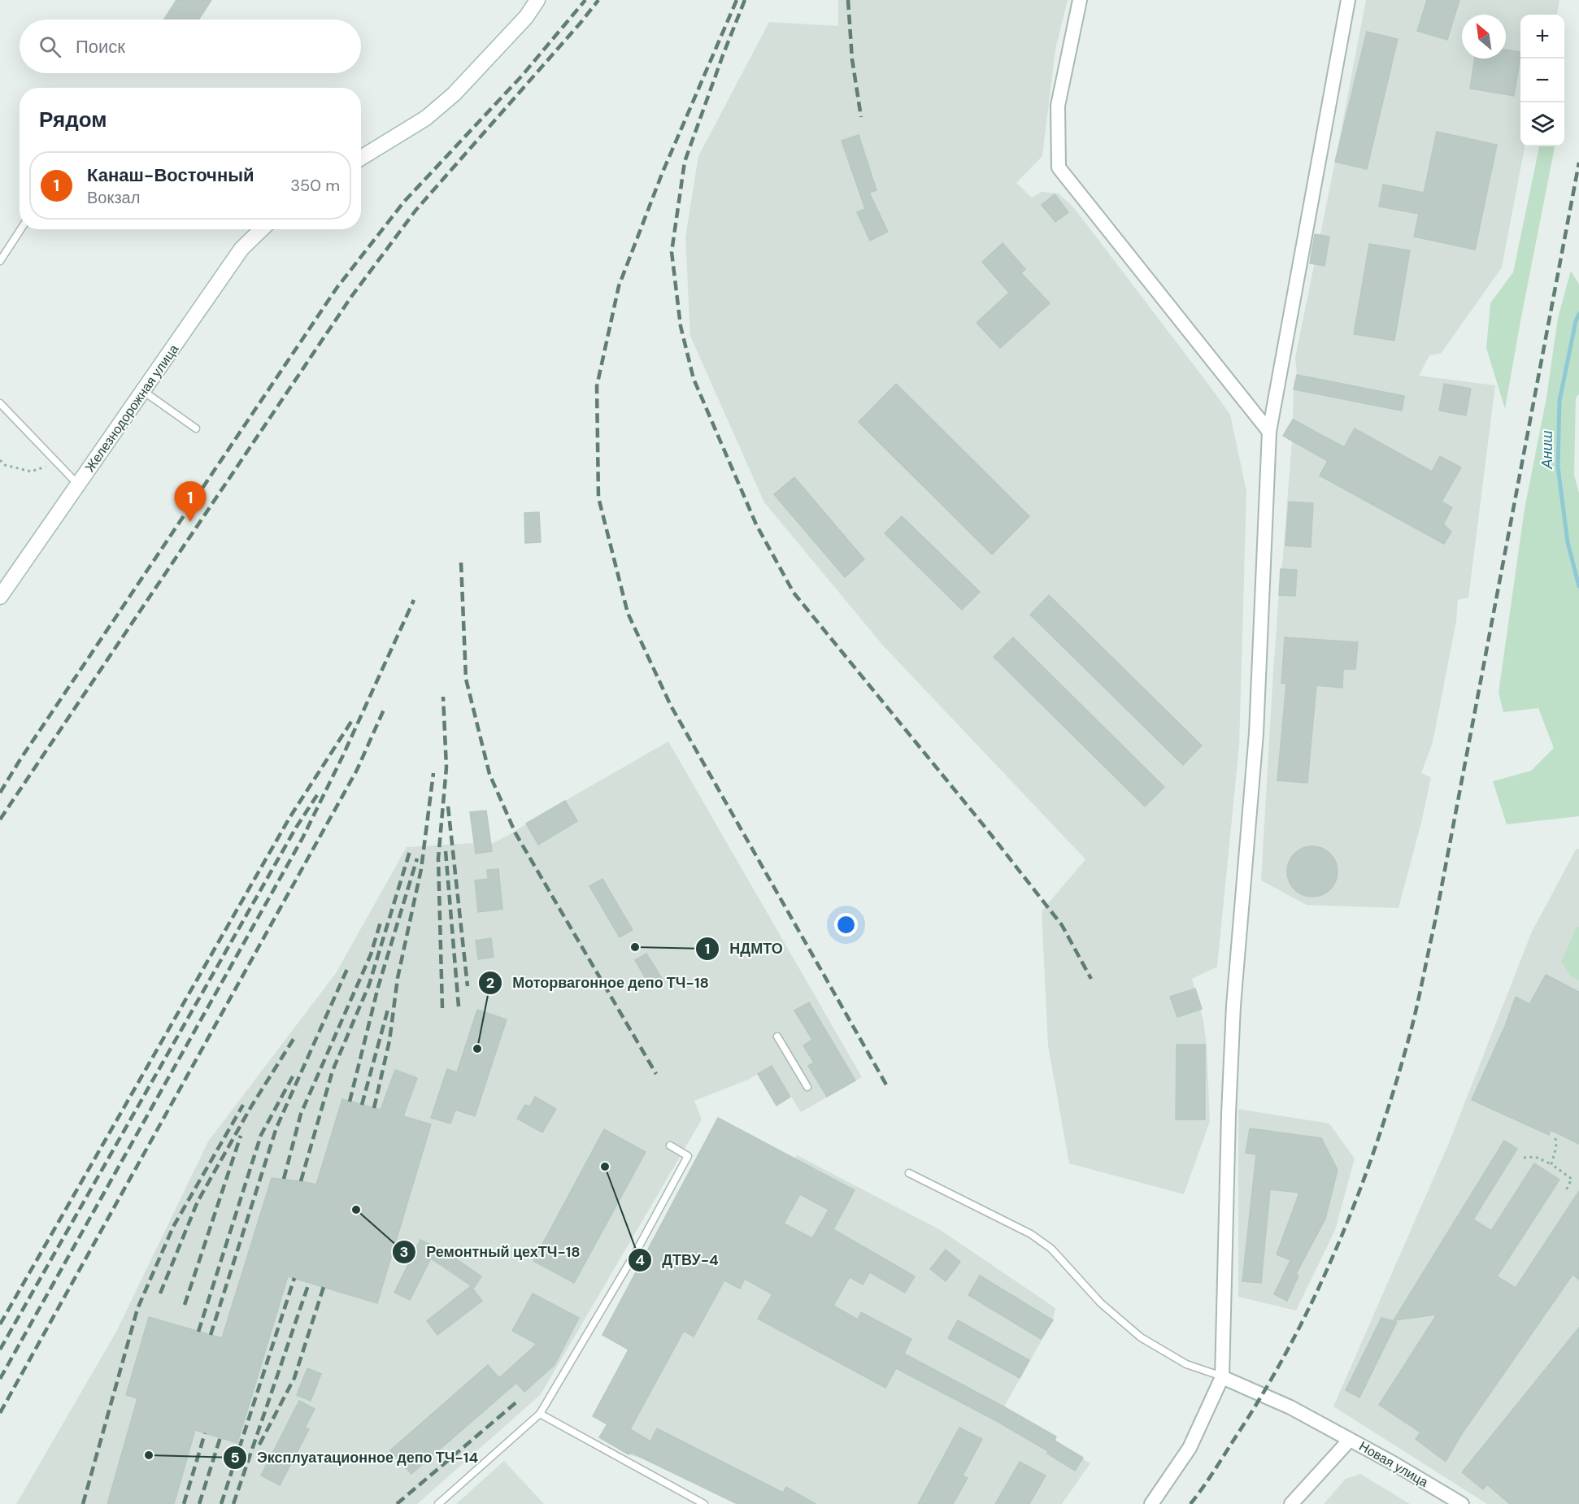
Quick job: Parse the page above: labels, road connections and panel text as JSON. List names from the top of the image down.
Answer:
{
  "streets": {
    "street": ["Железнодорожная улица", "Новая улица"]
  },
  "water": ["Аниш"],
  "places": [
    "НДМТО",
    "Моторвагонное депо ТЧ-18",
    "ДТВУ-4",
    "Ремонтный цехТЧ-18",
    "Эксплуатационное депо ТЧ-14"
  ],
  "north": "top left",
  "page": {
    "map_buttons": ["+", "−"],
    "search": "Поиск",
    "heading": "Рядом",
    "list": [
      {
        "mark": "1",
        "name": "Канаш-Восточный",
        "note": "Вокзал",
        "value": "350 m"
      }
    ],
    "pins": "1"
  }
}
